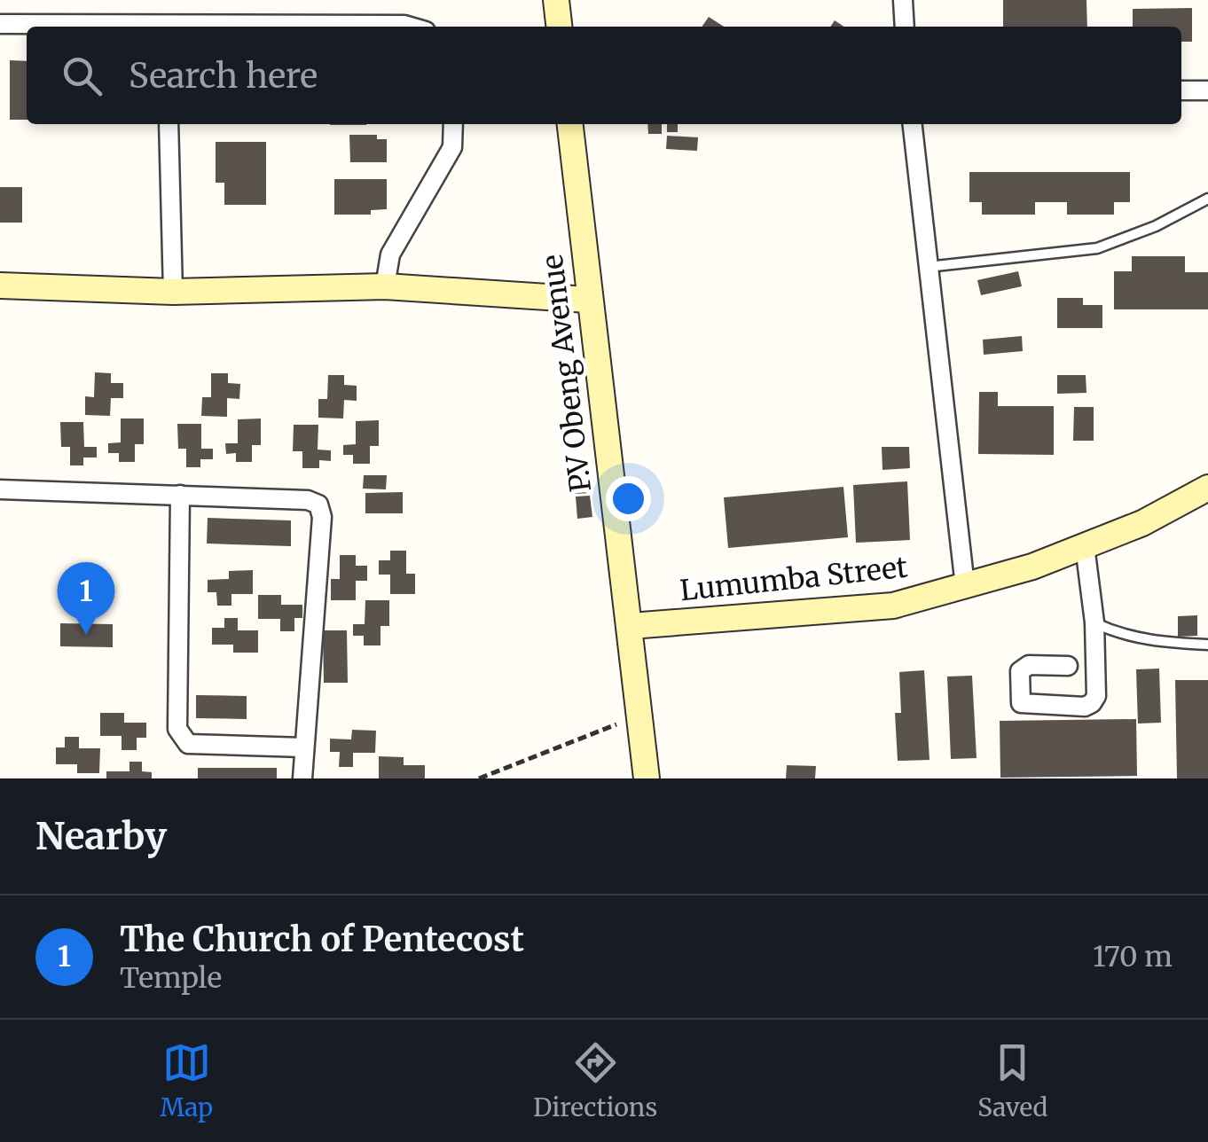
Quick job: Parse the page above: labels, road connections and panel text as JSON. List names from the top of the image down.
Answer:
{
  "streets": {
    "main road": ["P.V Obeng Avenue", "Lumumba Street"]
  },
  "crossings": [
    ["P.V Obeng Avenue", "Lumumba Street"]
  ],
  "page": {
    "search": "Search here",
    "pins": "1",
    "heading": "Nearby",
    "list": [
      {
        "mark": "1",
        "name": "The Church of Pentecost",
        "note": "Temple",
        "value": "170 m"
      }
    ],
    "nav": ["Map", "Directions", "Saved"]
  }
}
